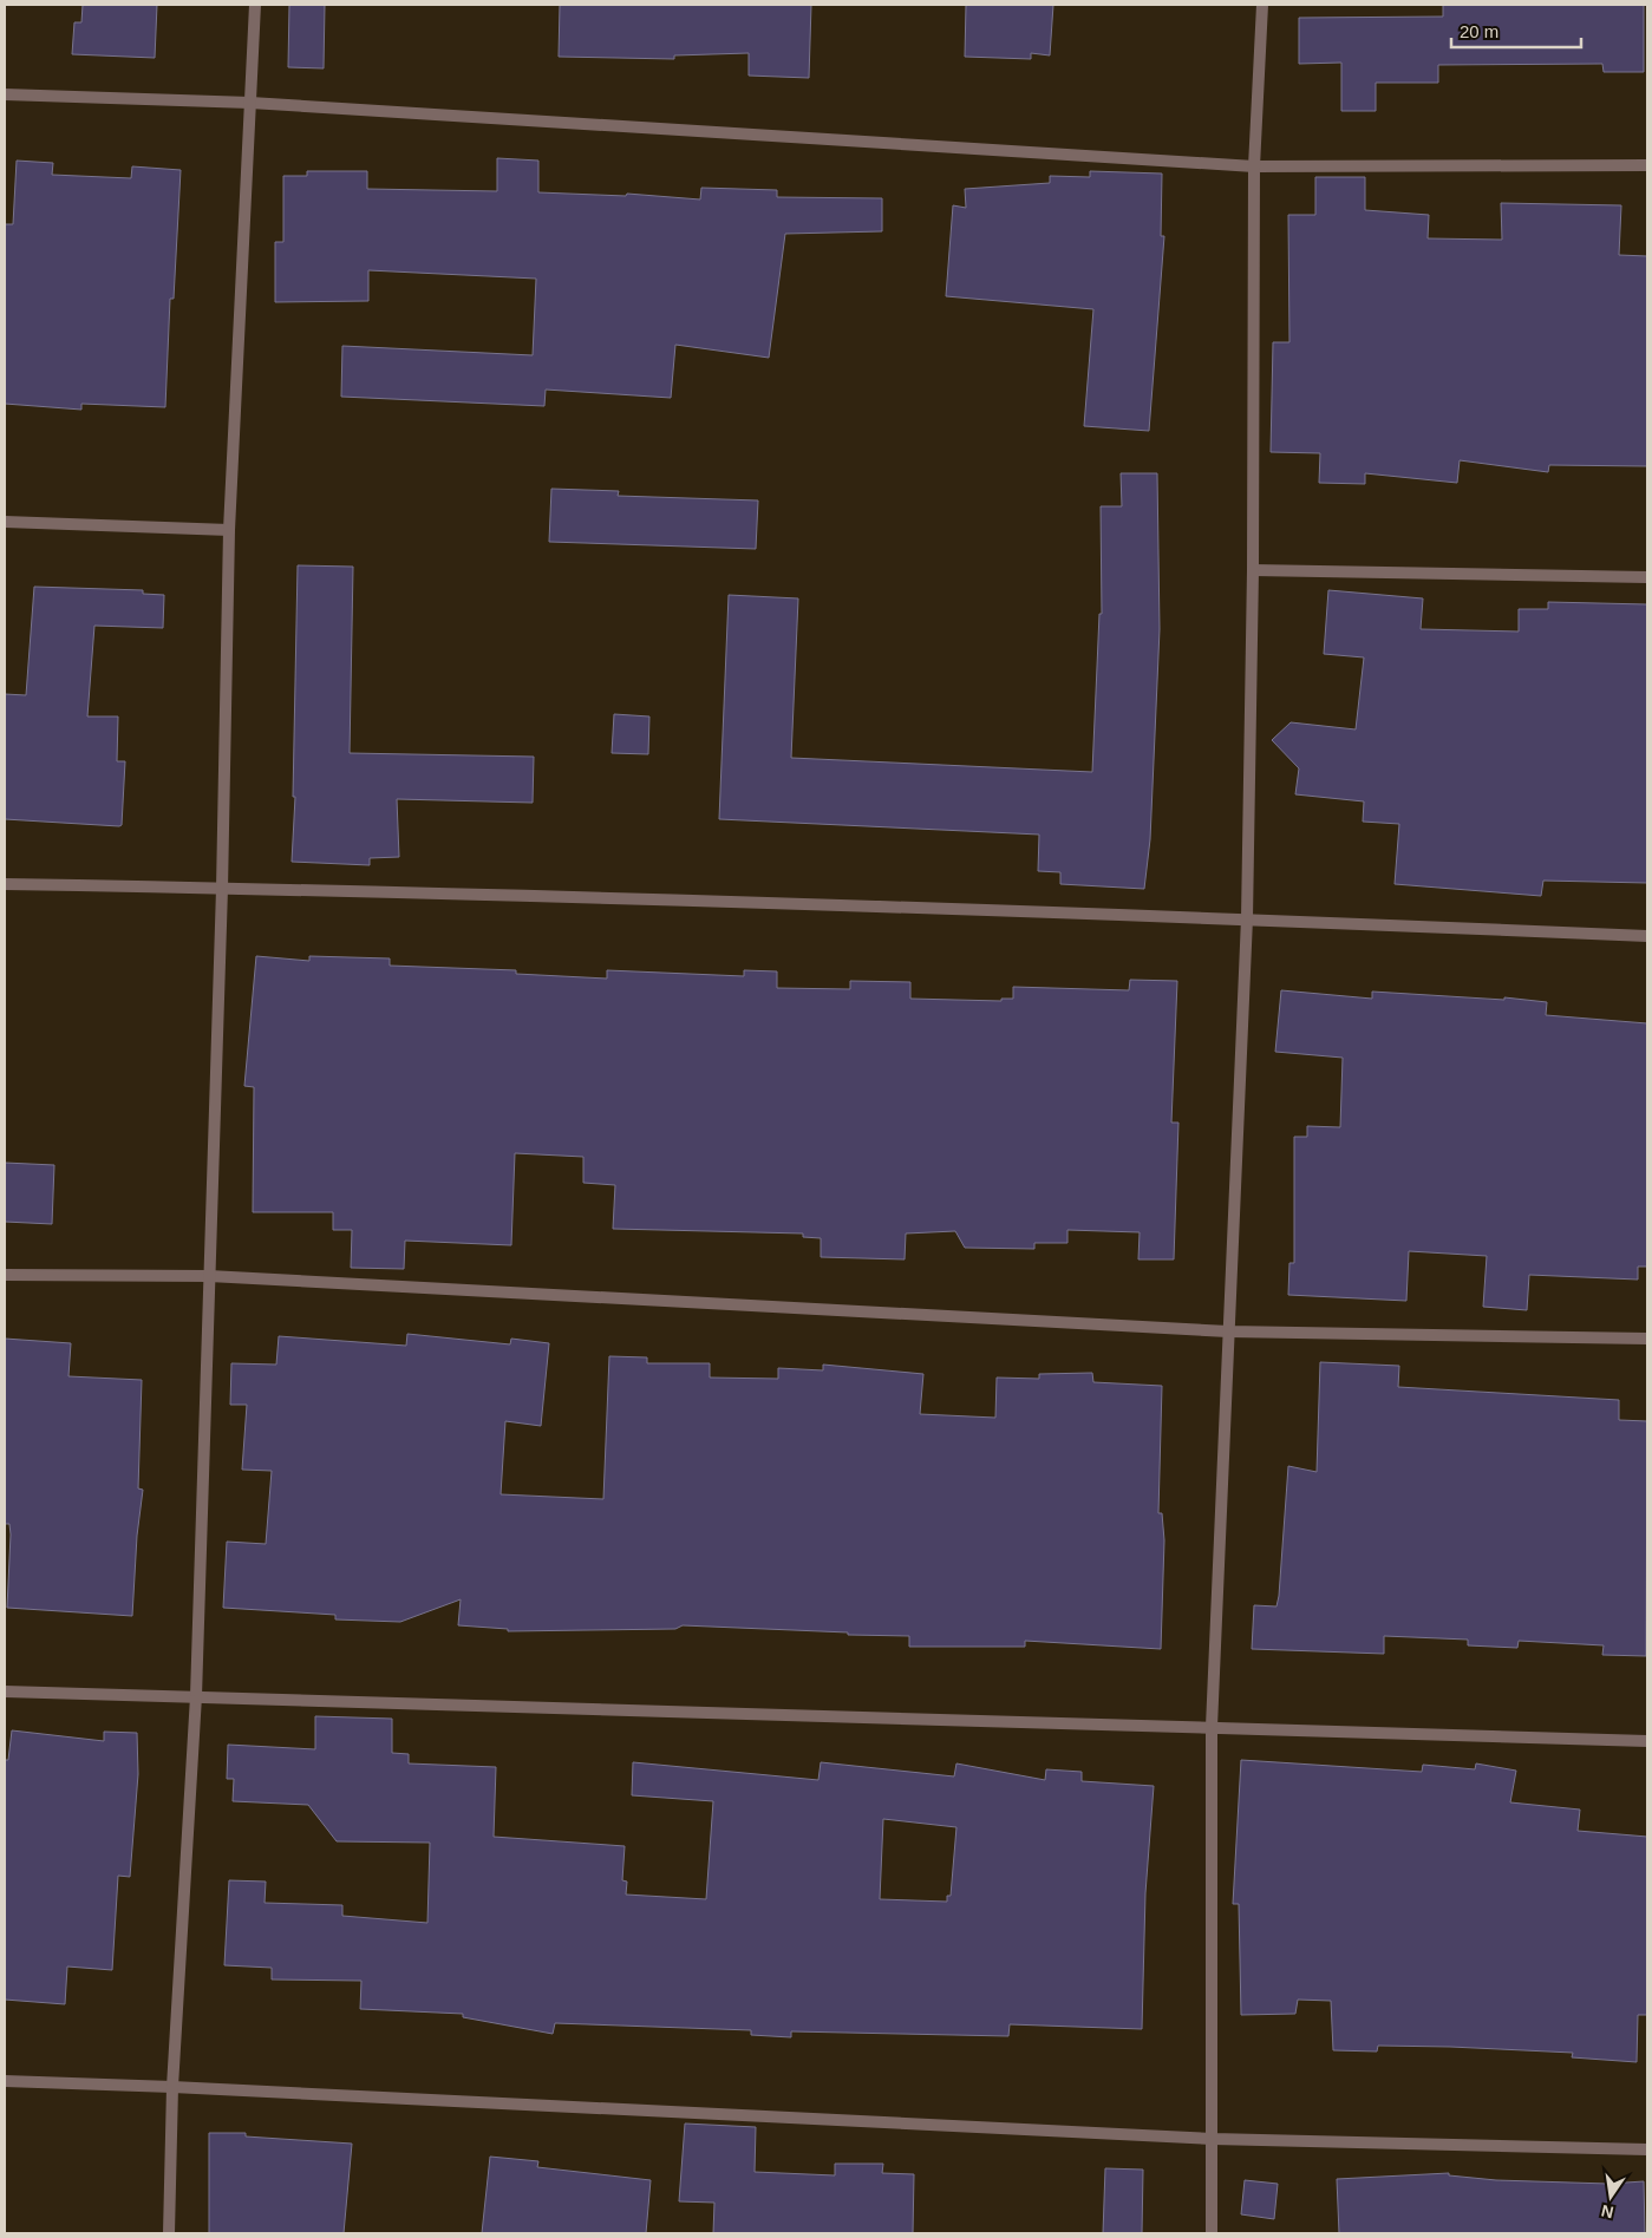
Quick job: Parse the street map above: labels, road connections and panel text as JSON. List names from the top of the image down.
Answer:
{
  "scale_bar": "20 m",
  "north": "bottom"
}
